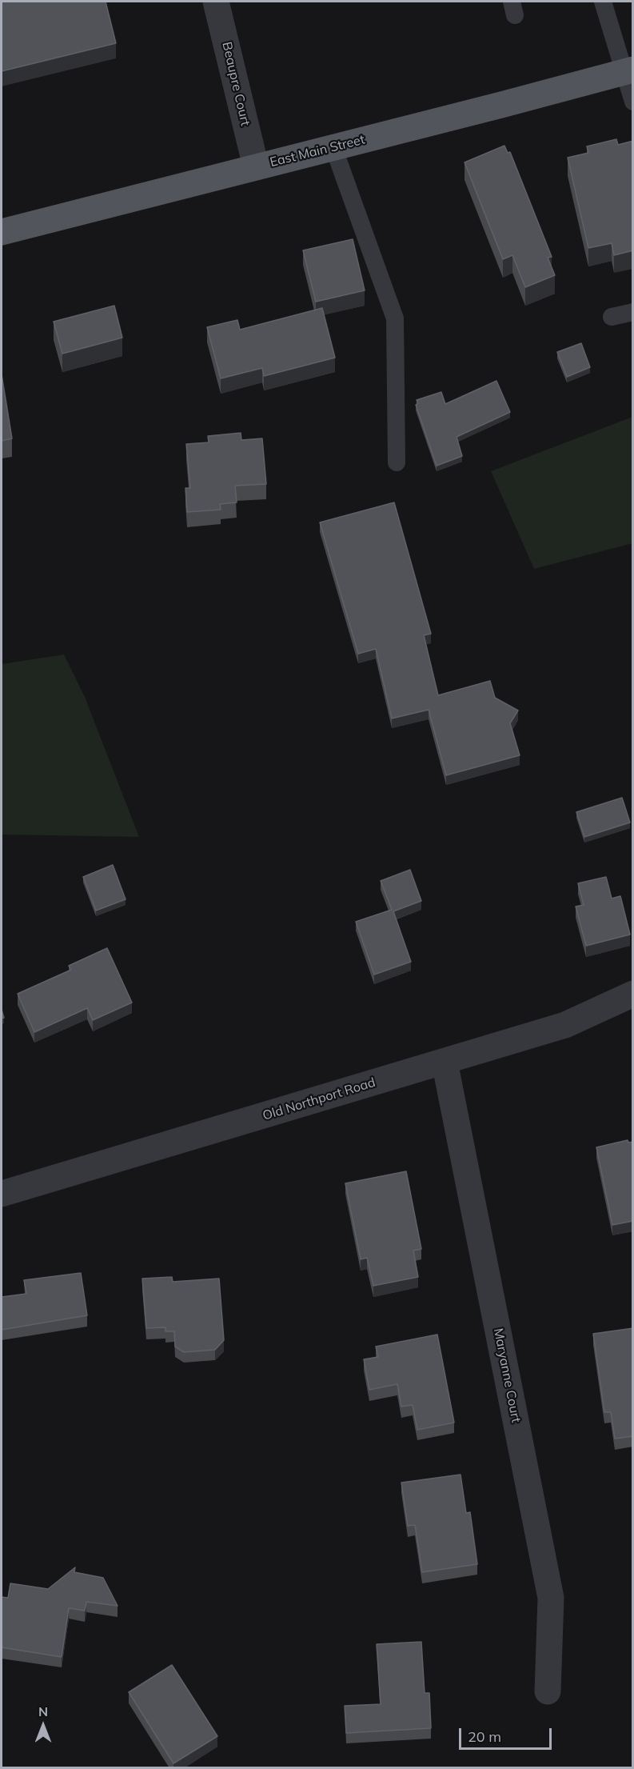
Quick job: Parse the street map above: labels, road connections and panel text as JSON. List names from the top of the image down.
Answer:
{
  "streets": {
    "main road": ["East Main Street"],
    "street": ["Beaupre Court", "Old Northport Road", "Maryanne Court"]
  },
  "crossings": [
    ["Beaupre Court", "East Main Street"],
    ["Old Northport Road", "Maryanne Court"]
  ],
  "scale_bar": "20 m",
  "north": "top"
}
